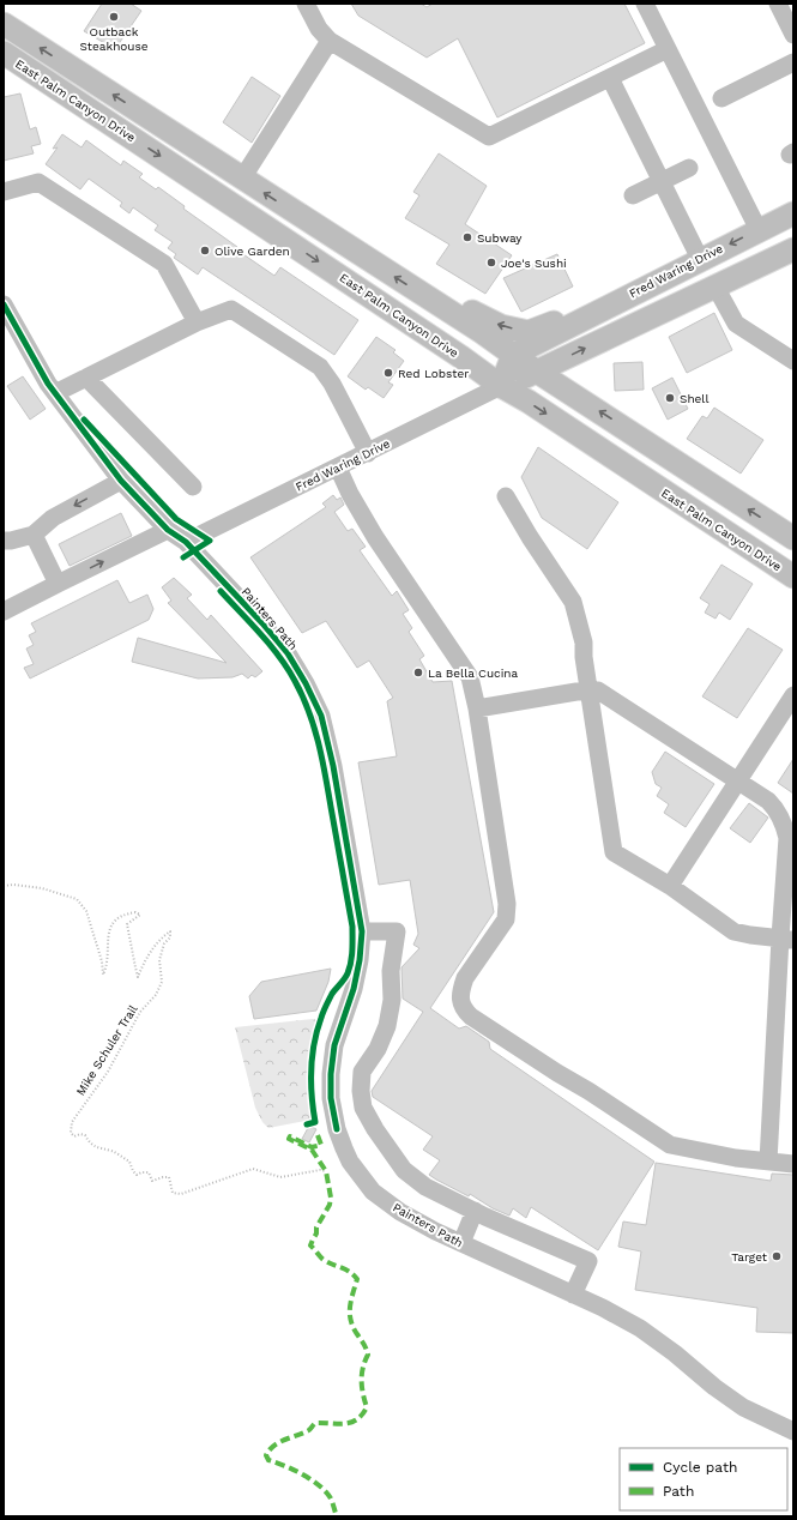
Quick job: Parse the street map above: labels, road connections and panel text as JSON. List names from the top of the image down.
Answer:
{
  "streets": {
    "main road": ["East Palm Canyon Drive", "Fred Waring Drive"],
    "street": ["Painters Path"],
    "path": ["Mike Schuler Trail"]
  },
  "crossings": [
    ["East Palm Canyon Drive", "Fred Waring Drive"],
    ["Fred Waring Drive", "Painters Path"]
  ],
  "places": [
    "Outback Steakhouse",
    "Subway",
    "Olive Garden",
    "Joe's Sushi",
    "Red Lobster",
    "Shell",
    "La Bella Cucina",
    "Target"
  ],
  "legend": ["Cycle path", "Path"]
}
